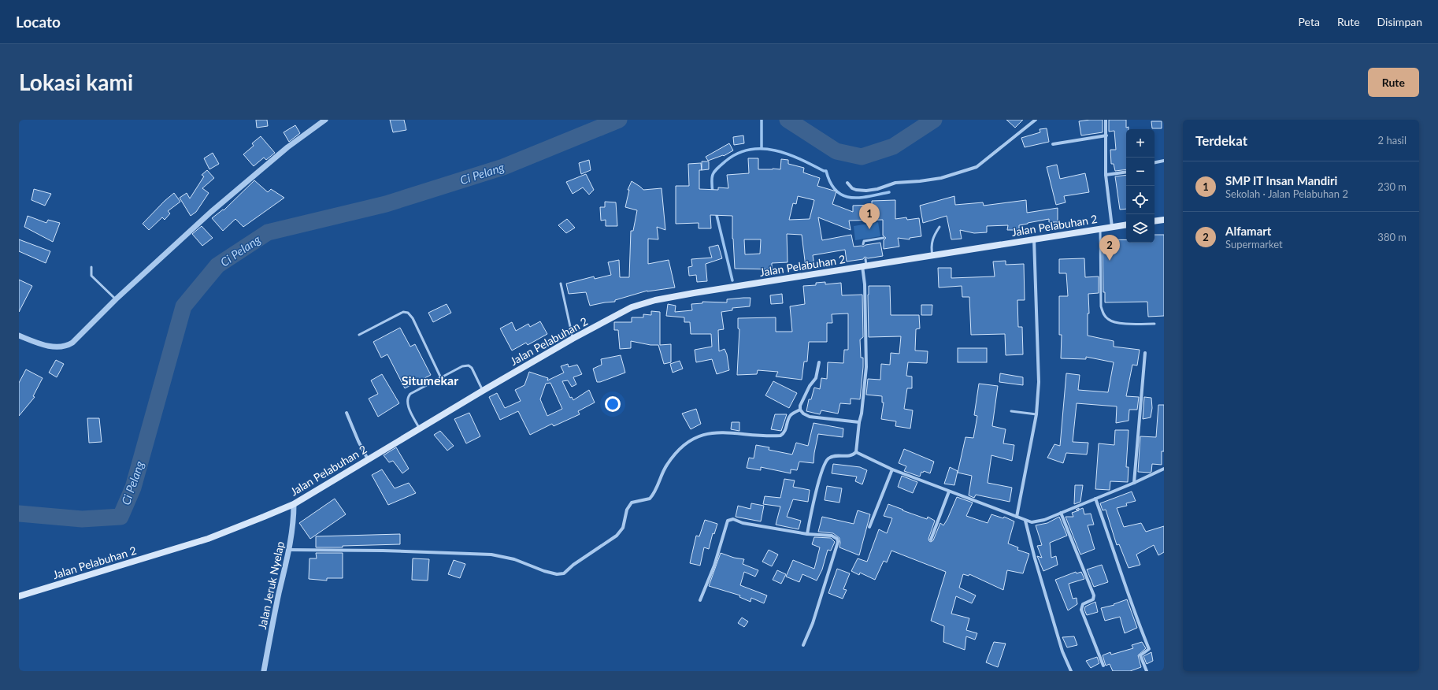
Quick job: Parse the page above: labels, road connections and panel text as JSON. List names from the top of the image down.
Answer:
{
  "streets": {
    "main road": ["Jalan Pelabuhan 2"],
    "street": ["Jalan Jeruk Nyelap"]
  },
  "crossings": [
    ["Jalan Pelabuhan 2", "Jalan Jeruk Nyelap"]
  ],
  "districts": ["Situmekar"],
  "water": ["Ci Pelang"],
  "page": {
    "header": "Locato",
    "nav": ["Peta", "Rute", "Disimpan"],
    "buttons": "Rute",
    "title": "Lokasi kami",
    "heading": ["Terdekat", "2 hasil"],
    "map_buttons": ["+", "−"],
    "list": [
      {
        "mark": "1",
        "name": "SMP IT Insan Mandiri",
        "note": "Sekolah · Jalan Pelabuhan 2",
        "value": "230 m"
      },
      {
        "mark": "2",
        "name": "Alfamart",
        "note": "Supermarket",
        "value": "380 m"
      }
    ],
    "pins": ["1", "2"]
  }
}
